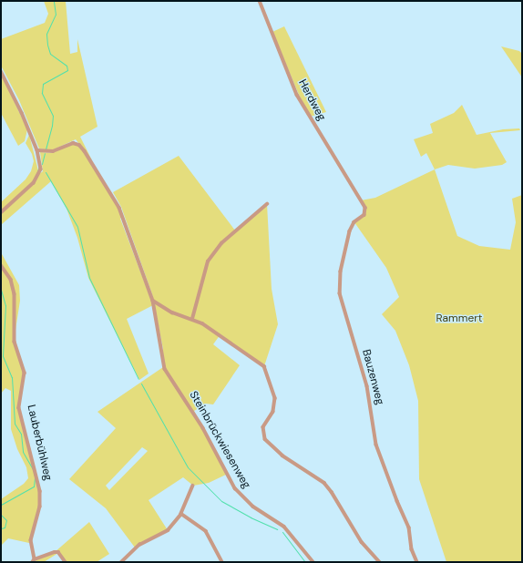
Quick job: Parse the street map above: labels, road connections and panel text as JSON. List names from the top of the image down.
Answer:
{
  "streets": {
    "street": [
      "Herdweg",
      "Bauzenweg",
      "Steinbrückwiesenweg",
      "Lauberbühlweg"
    ]
  },
  "crossings": [
    ["Herdweg", "Bauzenweg"]
  ],
  "parks": ["Rammert"]
}
